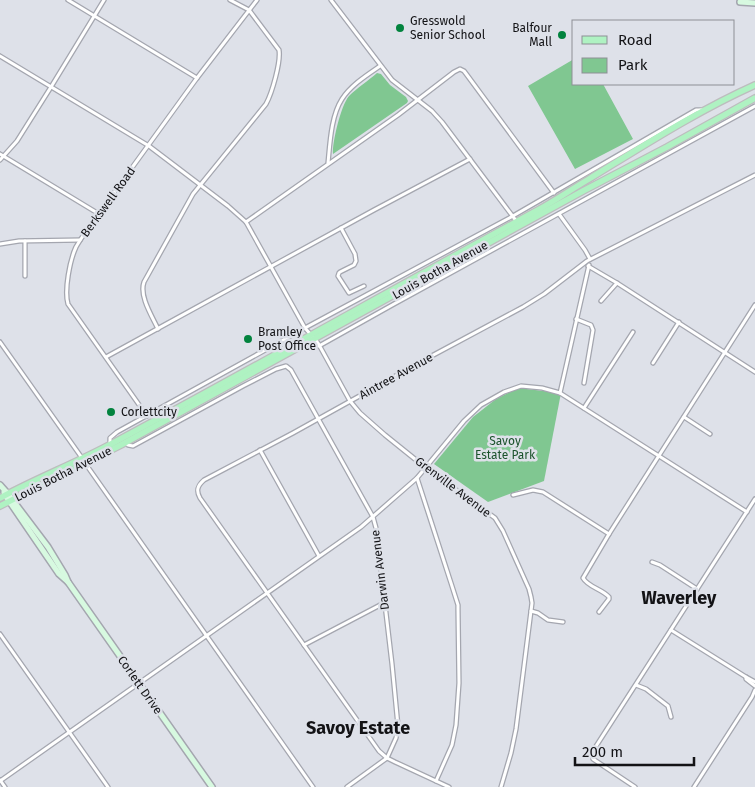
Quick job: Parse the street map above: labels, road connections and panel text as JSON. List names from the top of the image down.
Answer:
{
  "streets": {
    "main road": ["Louis Botha Avenue", "Corlett Drive"],
    "street": [
      "Berkswell Road",
      "Aintree Avenue",
      "Grenville Avenue",
      "Darwin Avenue"
    ]
  },
  "crossings": [
    ["Berkswell Road", "Louis Botha Avenue"],
    ["Louis Botha Avenue", "Grenville Avenue"],
    ["Louis Botha Avenue", "Darwin Avenue"],
    ["Louis Botha Avenue", "Corlett Drive"],
    ["Aintree Avenue", "Grenville Avenue"],
    ["Aintree Avenue", "Darwin Avenue"]
  ],
  "districts": ["Waverley", "Savoy Estate"],
  "parks": ["Savoy Estate Park"],
  "places": [
    "Gresswold Senior School",
    "Balfour Mall",
    "Bramley Post Office",
    "Corlettcity"
  ],
  "legend": ["Road", "Park"],
  "scale_bar": "200 m"
}
